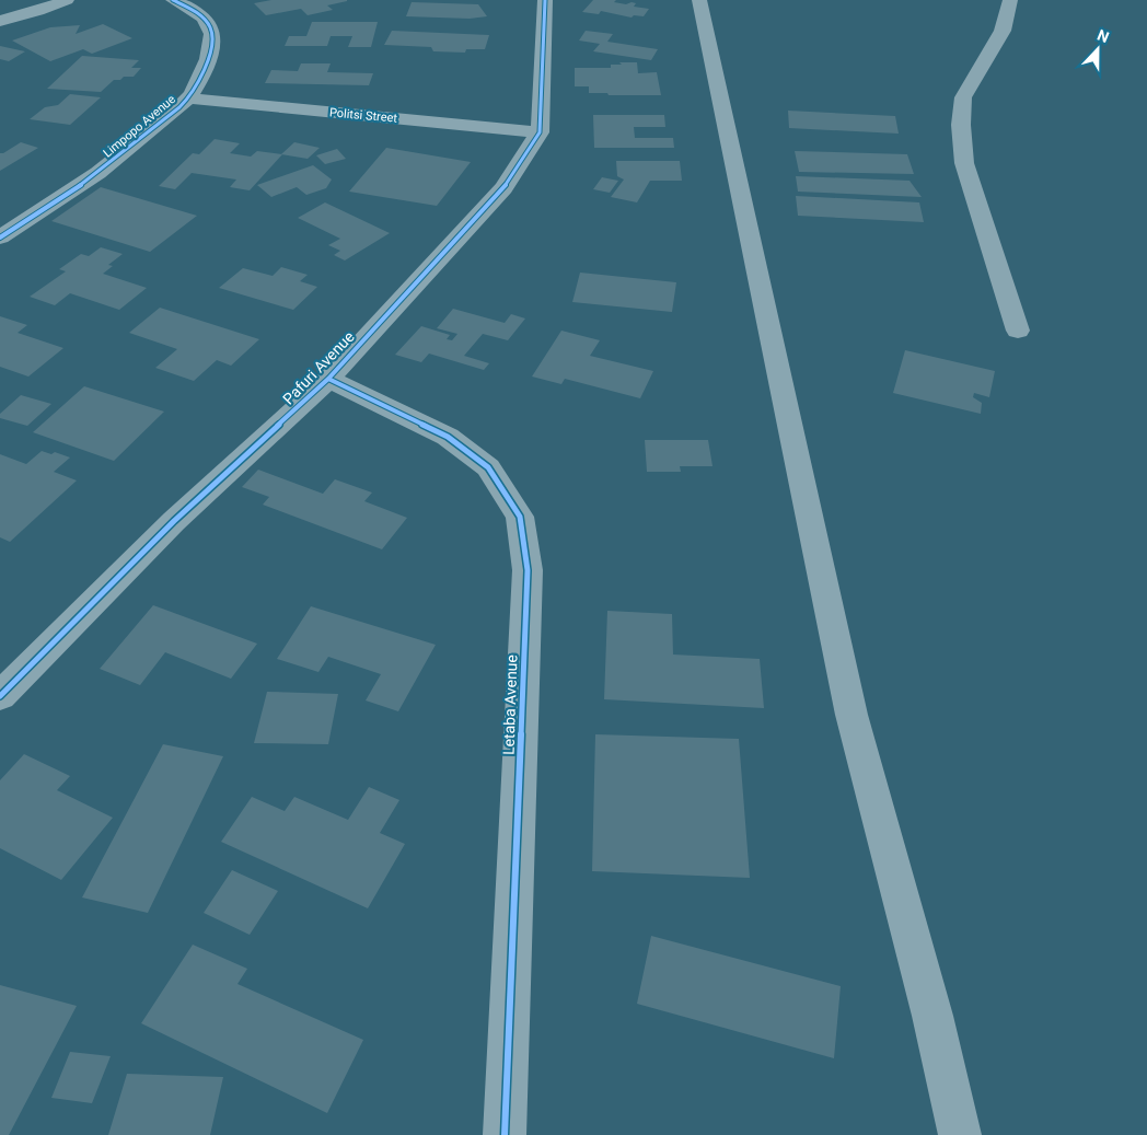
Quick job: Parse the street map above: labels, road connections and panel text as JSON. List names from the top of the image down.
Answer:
{
  "streets": {
    "street": [
      "Politsi Street",
      "Limpopo Avenue",
      "Pafuri Avenue",
      "Letaba Avenue"
    ]
  },
  "crossings": [
    ["Politsi Street", "Limpopo Avenue"],
    ["Politsi Street", "Pafuri Avenue"],
    ["Pafuri Avenue", "Letaba Avenue"]
  ],
  "north": "top"
}
